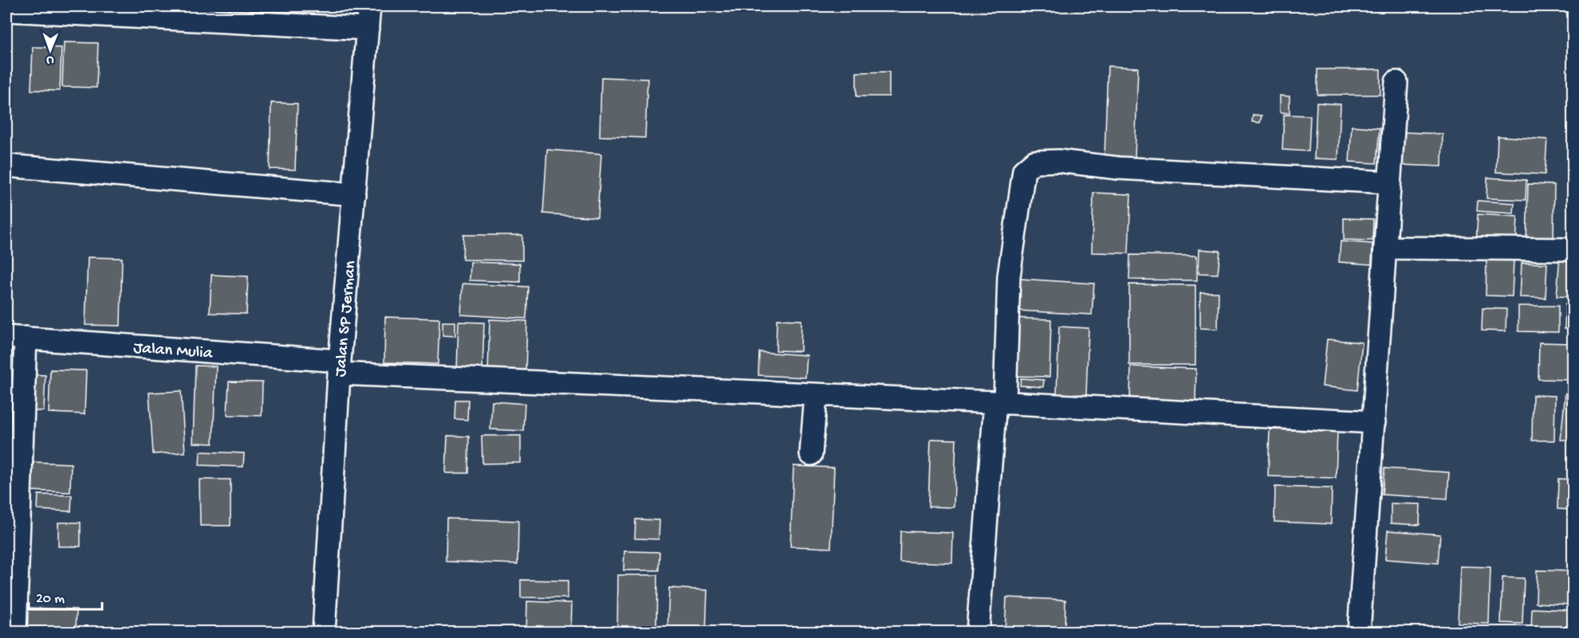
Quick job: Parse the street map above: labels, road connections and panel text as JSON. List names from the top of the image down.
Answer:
{
  "streets": {
    "street": ["Jalan SP Jerman", "Jalan Mulia"]
  },
  "crossings": [
    ["Jalan SP Jerman", "Jalan Mulia"]
  ],
  "scale_bar": "20 m",
  "north": "bottom"
}
